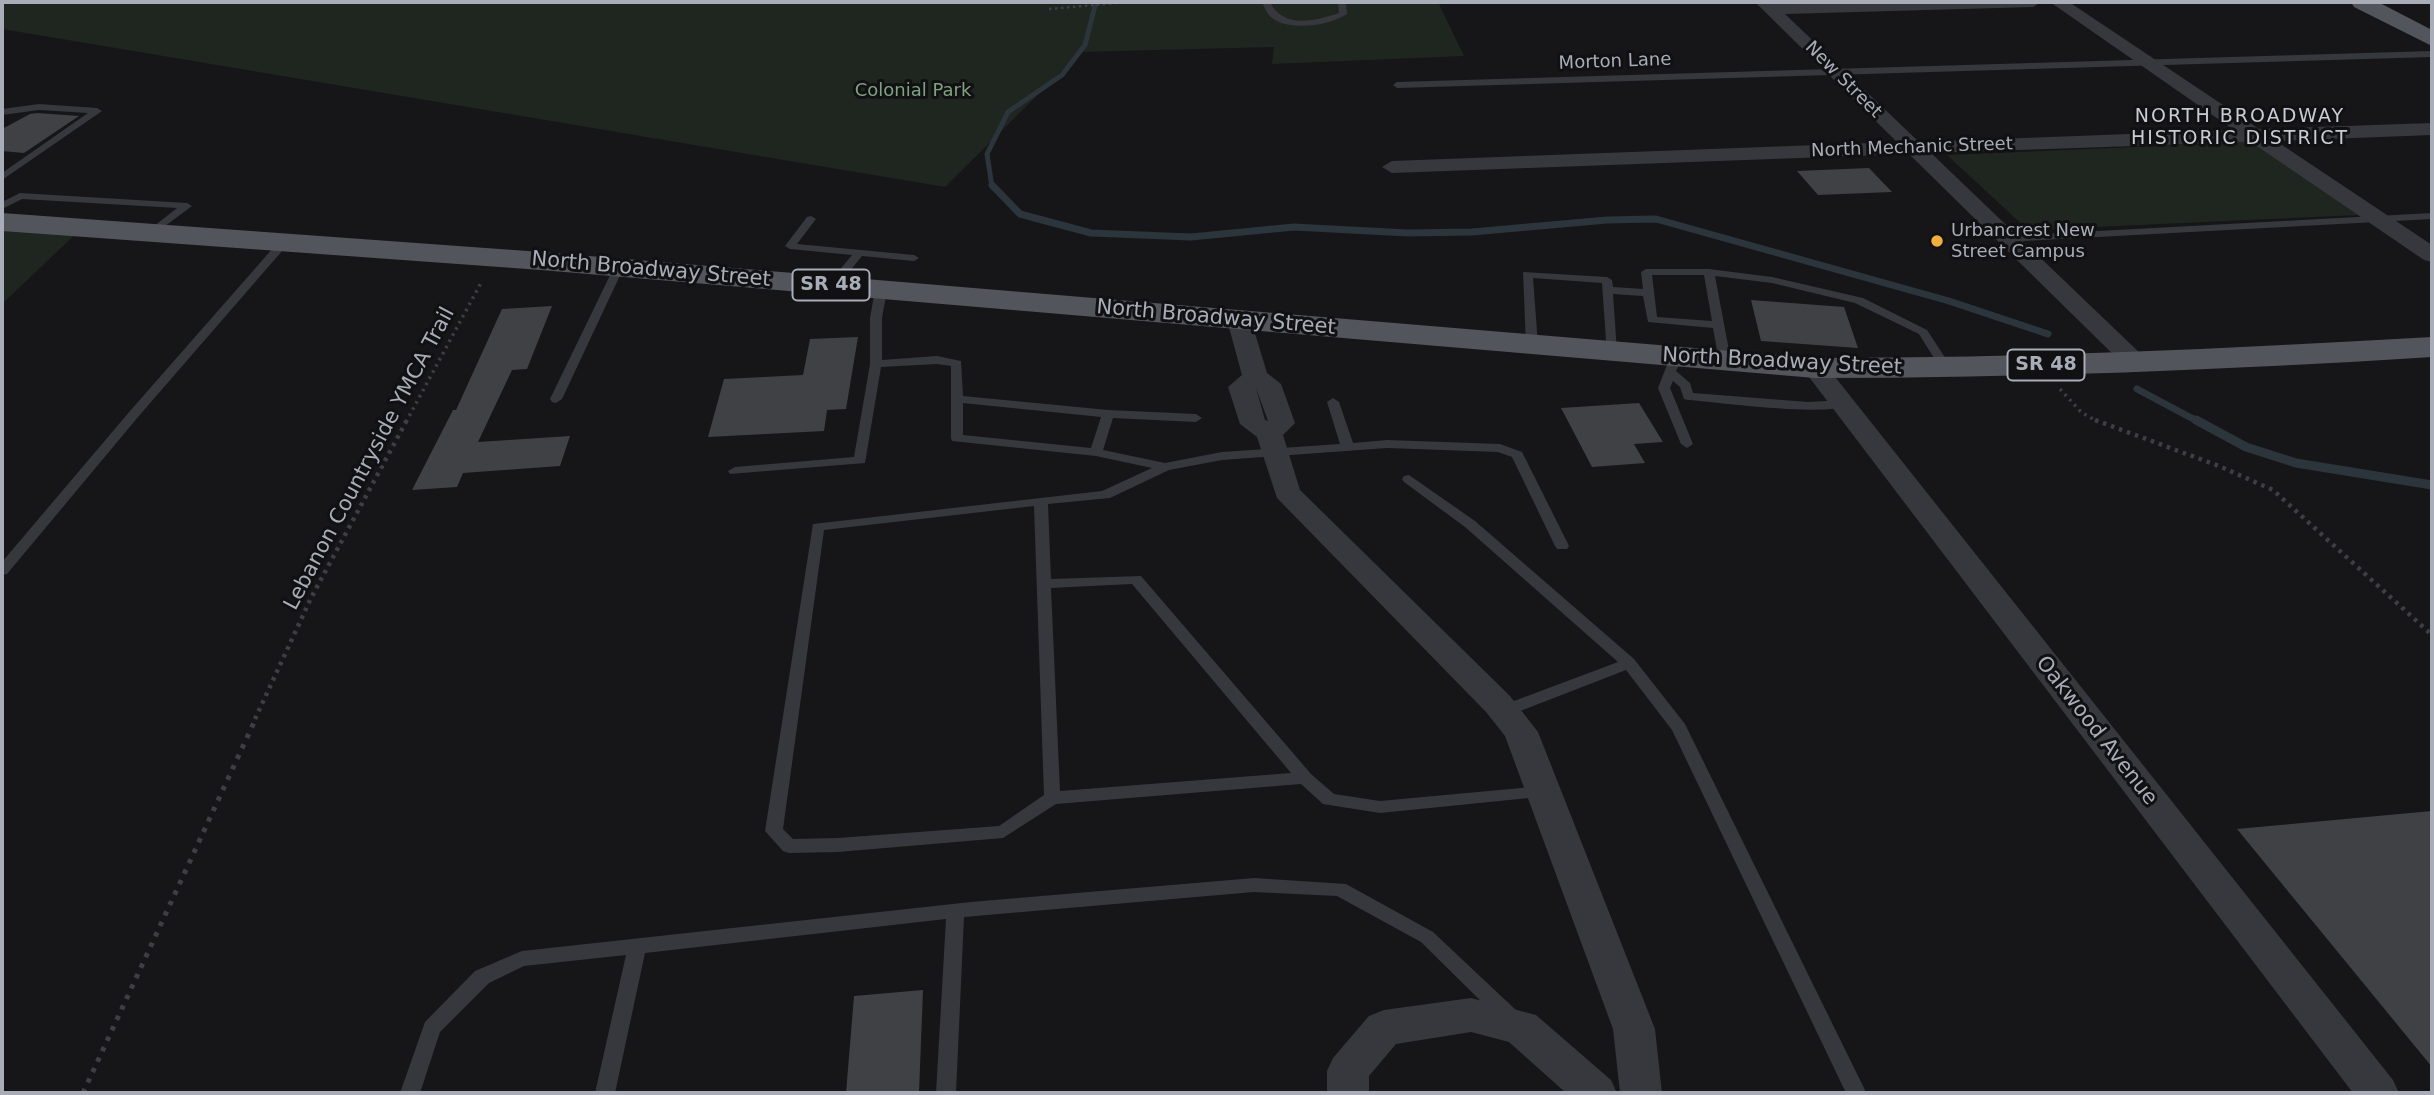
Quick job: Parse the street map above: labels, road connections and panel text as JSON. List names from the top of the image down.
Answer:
{
  "streets": {
    "main road": ["North Broadway Street", "SR 48"],
    "street": ["New Street", "North Mechanic Street", "Oakwood Avenue"],
    "lane": ["Morton Lane"],
    "path": ["Lebanon Countryside YMCA Trail"]
  },
  "crossings": [
    ["Morton Lane", "New Street"],
    ["New Street", "North Mechanic Street"],
    ["New Street", "North Broadway Street"],
    ["North Broadway Street", "Oakwood Avenue"]
  ],
  "districts": ["NORTH BROADWAY HISTORIC DISTRICT"],
  "parks": ["Colonial Park"],
  "places": ["Urbancrest New Street Campus"]
}
